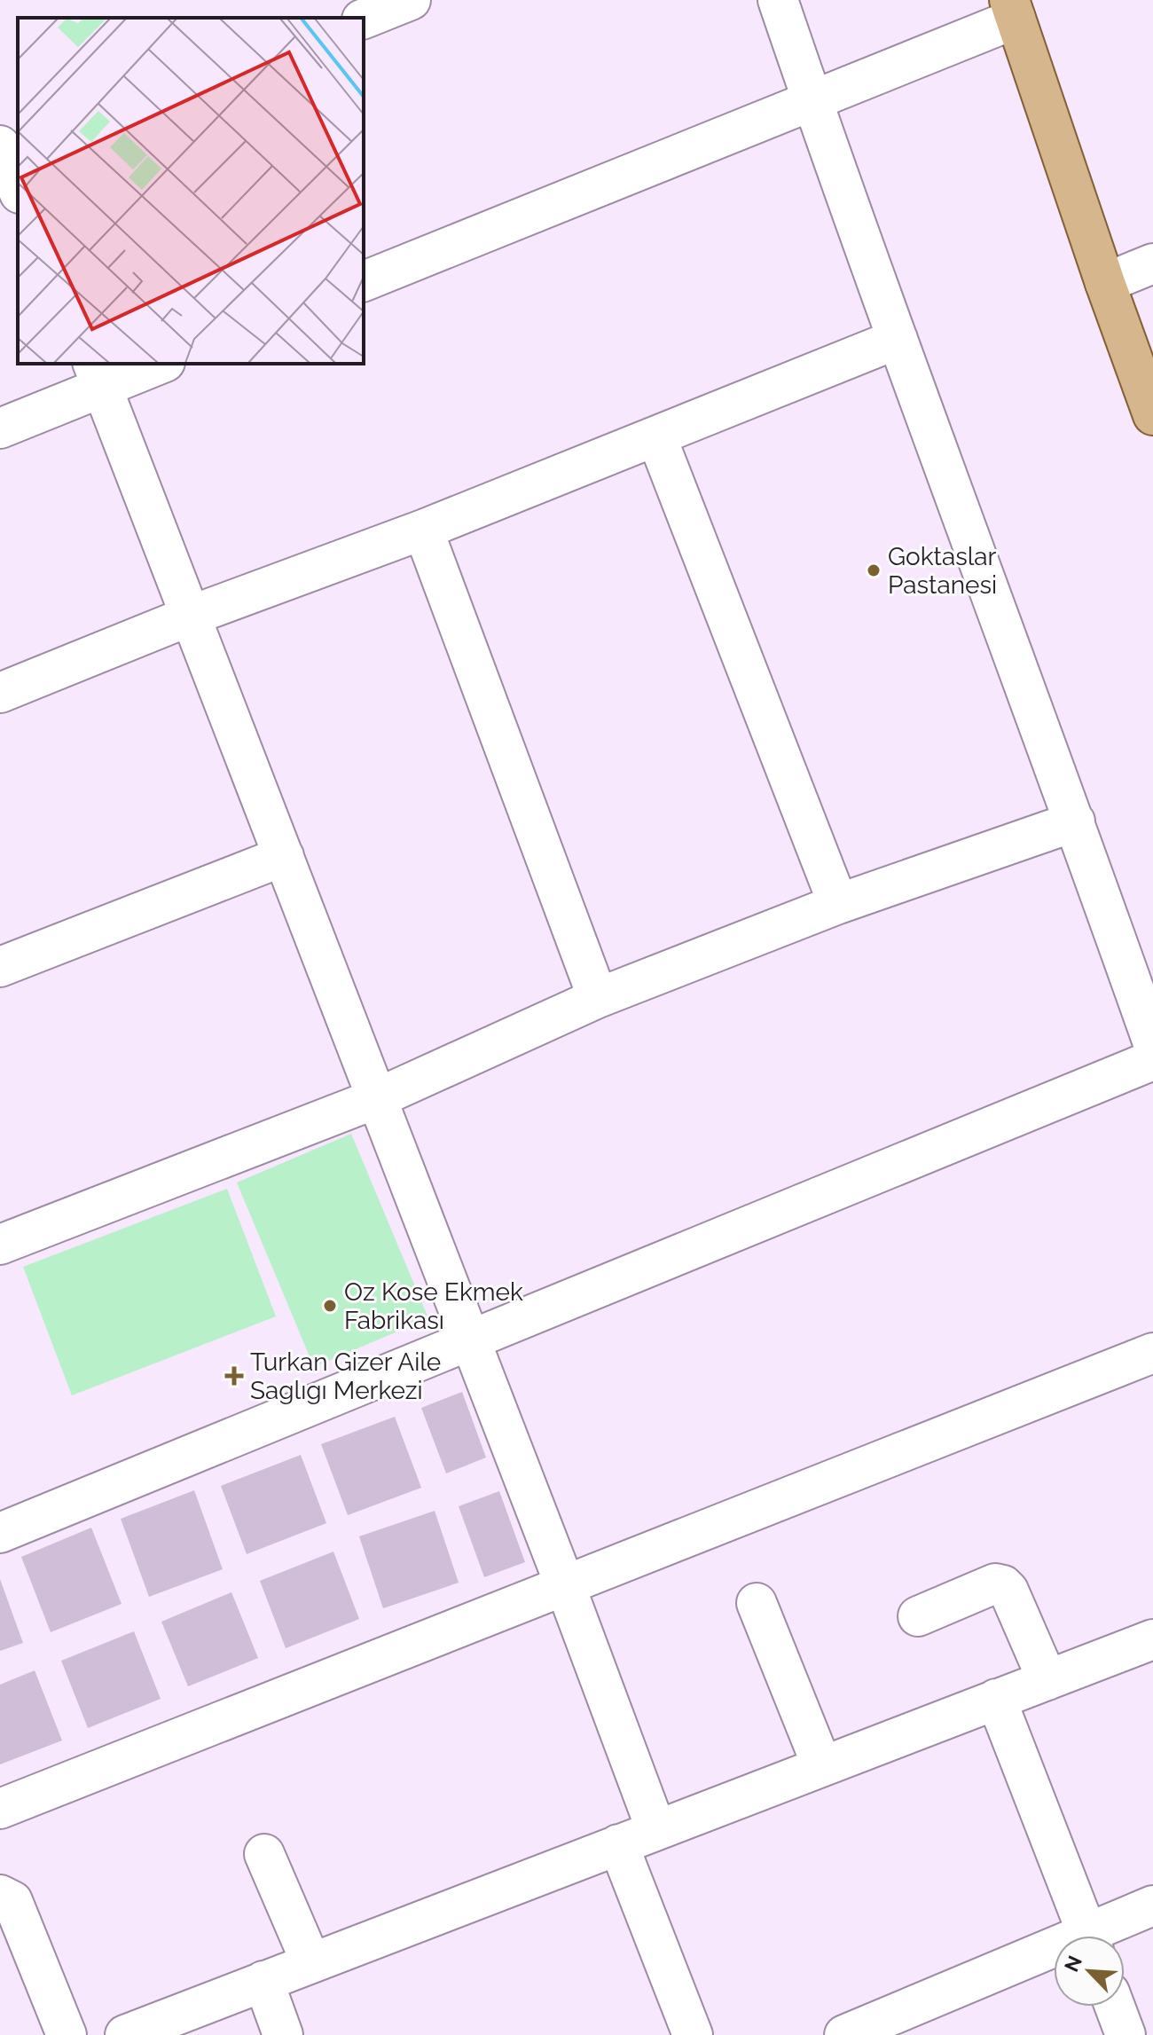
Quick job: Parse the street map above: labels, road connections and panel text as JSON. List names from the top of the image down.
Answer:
{
  "places": {
    "other": ["Goktaslar Pastanesi", "Oz Kose Ekmek Fabrikası"],
    "health": ["Turkan Gizer Aile Saglıgı Merkezi"]
  },
  "north": "top left"
}
